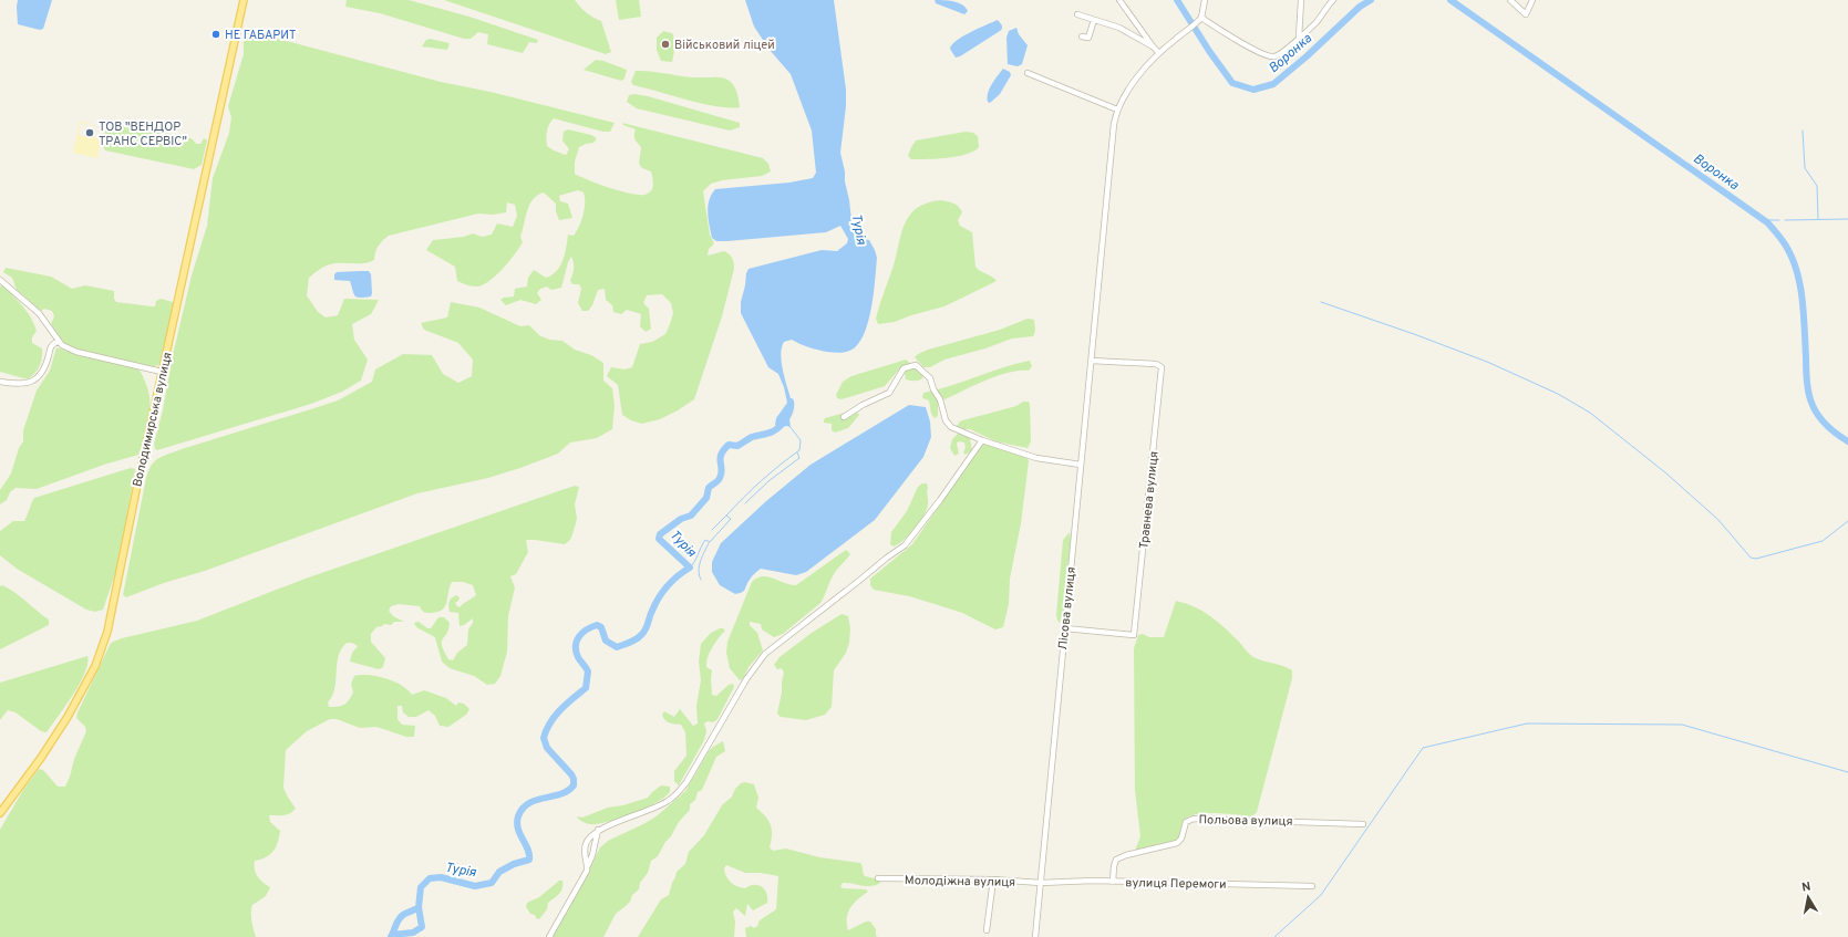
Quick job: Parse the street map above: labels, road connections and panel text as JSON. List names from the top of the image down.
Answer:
{
  "streets": {
    "main road": ["Володимирська вулиця"],
    "street": [
      "Травнева вулиця",
      "Лісова вулиця",
      "Польова вулиця",
      "Молодіжна вулиця",
      "вулиця Перемоги"
    ]
  },
  "crossings": [
    ["Травнева вулиця", "Лісова вулиця"],
    ["Лісова вулиця", "Молодіжна вулиця"],
    ["Лісова вулиця", "вулиця Перемоги"],
    ["Польова вулиця", "вулиця Перемоги"],
    ["Молодіжна вулиця", "вулиця Перемоги"]
  ],
  "water": ["Воронка", "Турія"],
  "places": ["НЕ ГАБАРИТ", "Військовий ліцей", "ТОВ \"ВЕНДОР ТРАНС СЕРВІС\""],
  "north": "top"
}
